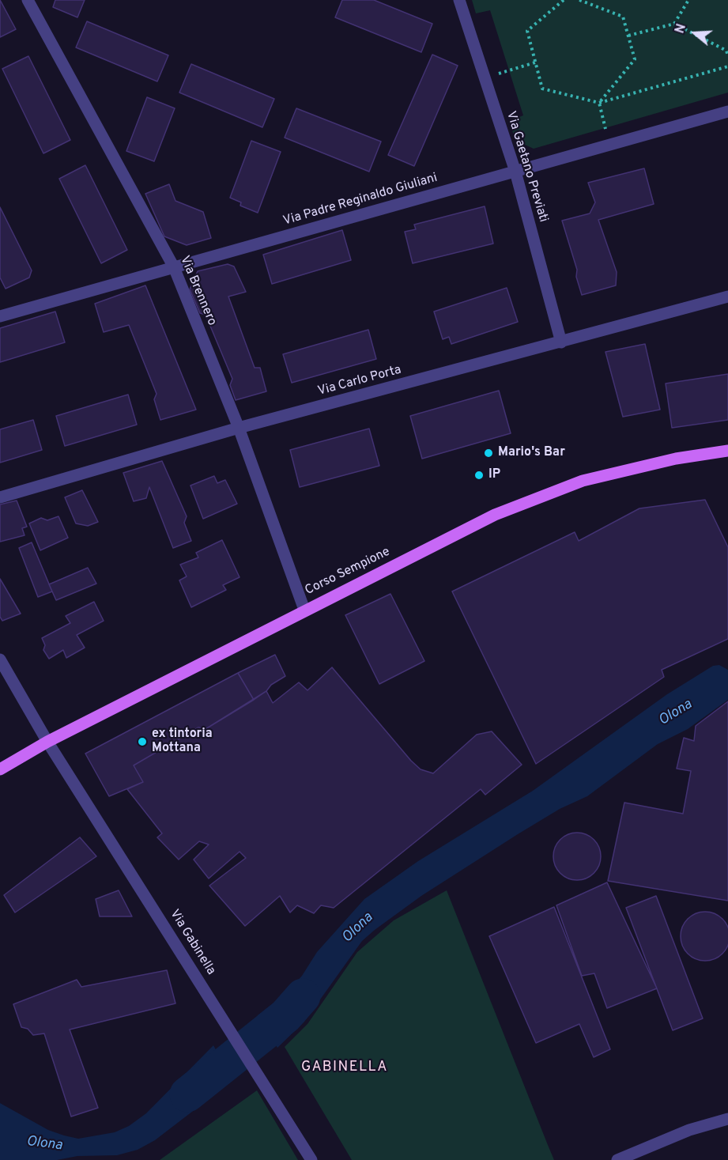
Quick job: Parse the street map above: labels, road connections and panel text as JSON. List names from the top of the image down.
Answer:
{
  "streets": {
    "main road": ["Corso Sempione"],
    "street": [
      "Via Gaetano Previati",
      "Via Padre Reginaldo Giuliani",
      "Via Brennero",
      "Via Carlo Porta",
      "Via Gabinella"
    ]
  },
  "crossings": [
    ["Via Gaetano Previati", "Via Padre Reginaldo Giuliani"],
    ["Via Gaetano Previati", "Via Carlo Porta"],
    ["Via Padre Reginaldo Giuliani", "Via Brennero"],
    ["Via Brennero", "Via Carlo Porta"],
    ["Via Brennero", "Corso Sempione"],
    ["Corso Sempione", "Via Gabinella"]
  ],
  "districts": ["GABINELLA"],
  "water": ["Olona"],
  "places": ["Mario's Bar", "IP", "ex tintoria Mottana"],
  "north": "left"
}
